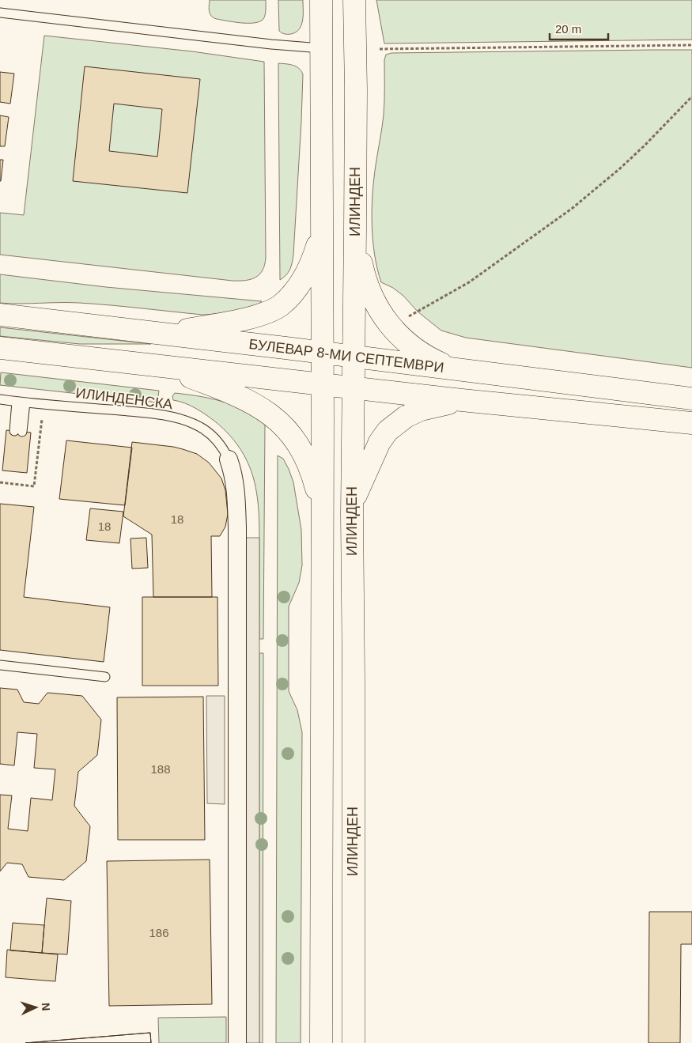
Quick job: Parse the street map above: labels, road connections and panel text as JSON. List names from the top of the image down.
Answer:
{
  "streets": {
    "street": ["ИЛИНДЕН", "БУЛЕВАР 8-МИ СЕПТЕМВРИ"],
    "lane": ["ИЛИНДЕНСКА"]
  },
  "crossings": [
    ["ИЛИНДЕН", "БУЛЕВАР 8-МИ СЕПТЕМВРИ"]
  ],
  "house_numbers": [
    "18",
    "18",
    "188",
    "186"
  ],
  "scale_bar": "20 m",
  "north": "right"
}
